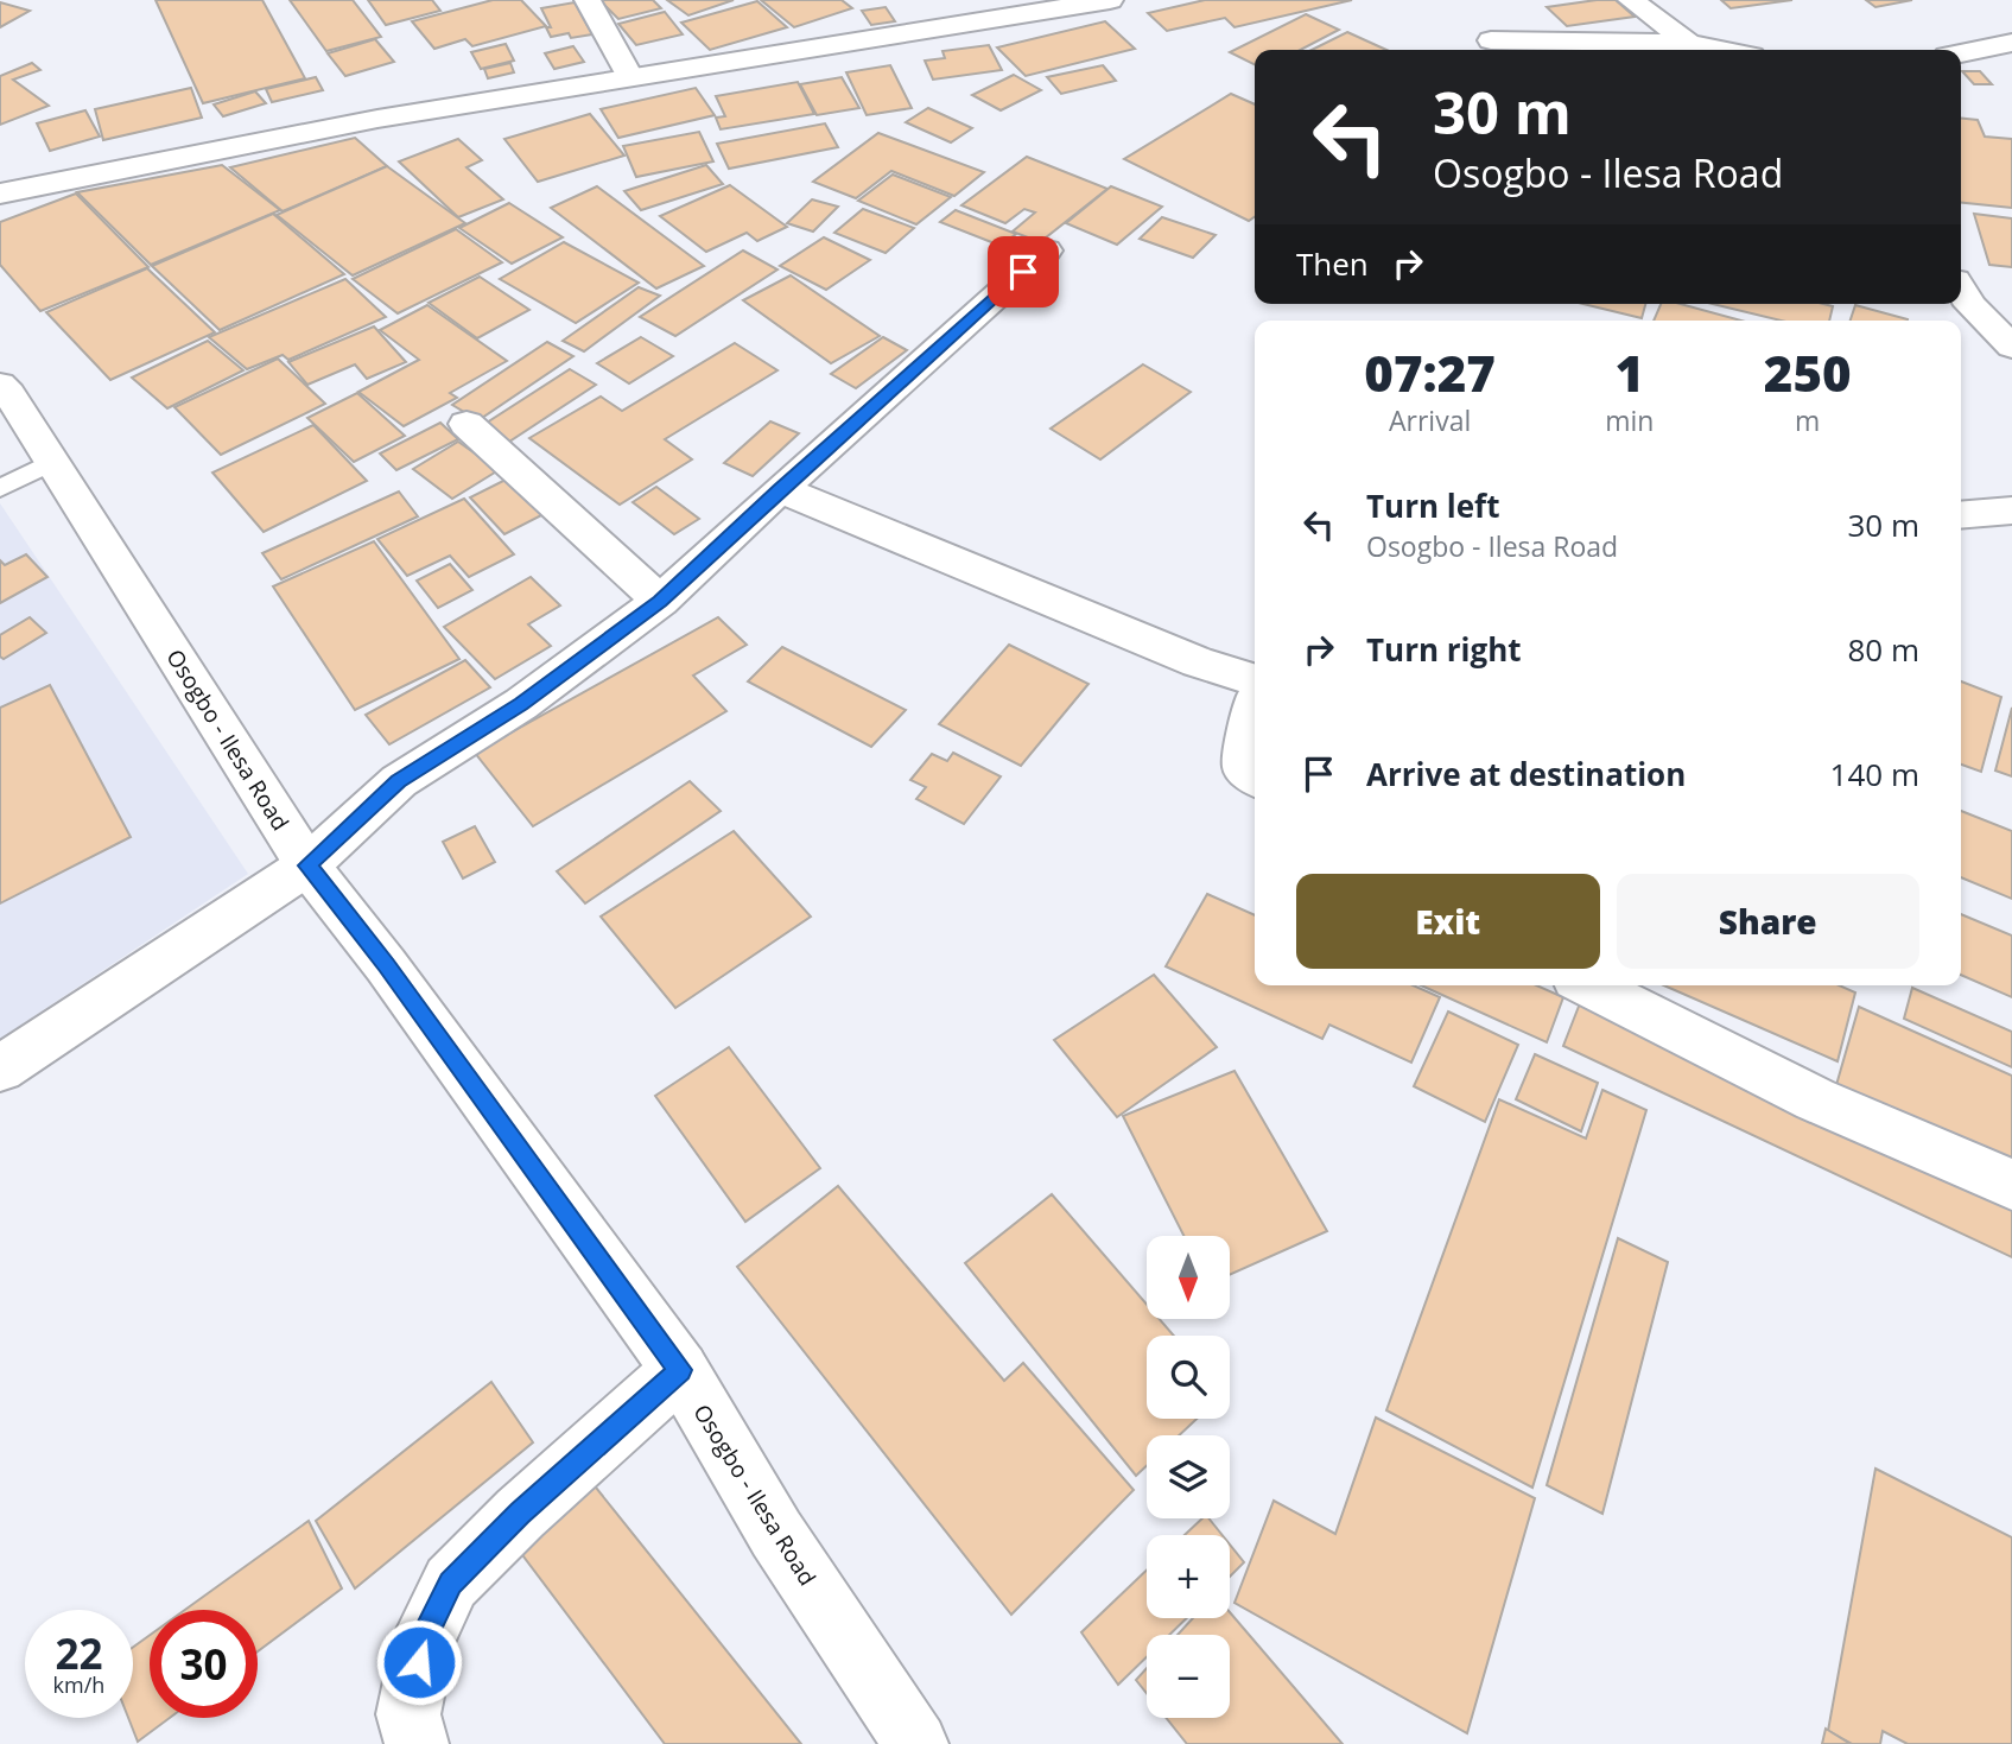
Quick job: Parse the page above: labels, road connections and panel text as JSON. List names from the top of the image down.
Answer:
{
  "streets": {
    "street": ["Osogbo - Ilesa Road"]
  },
  "north": "bottom",
  "page": {
    "turn": ["30 m", "Osogbo - Ilesa Road"],
    "then": "Then",
    "eta": [
      "07:27",
      "Arrival",
      "1",
      "min",
      "250",
      "m"
    ],
    "list": [
      {
        "name": "Turn left",
        "note": "Osogbo - Ilesa Road",
        "value": "30 m"
      },
      {
        "name": "Turn right",
        "value": "80 m"
      },
      {
        "name": "Arrive at destination",
        "value": "140 m"
      }
    ],
    "buttons": ["Exit", "Share"],
    "map_buttons": ["+", "−"],
    "speed": "22 km/h",
    "limit": "30"
  }
}
